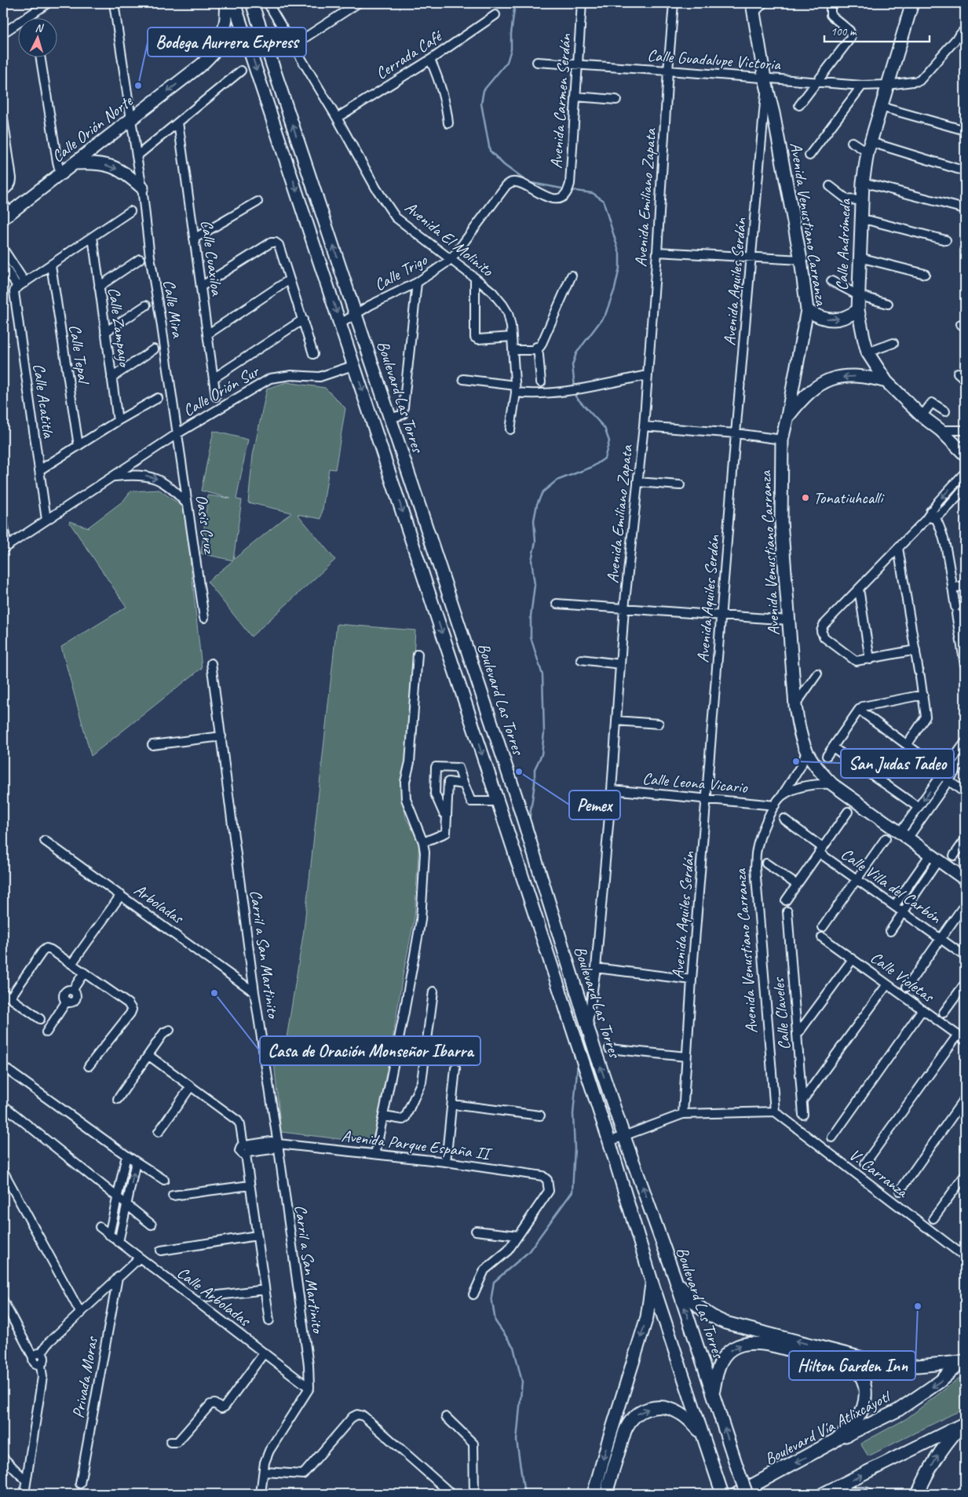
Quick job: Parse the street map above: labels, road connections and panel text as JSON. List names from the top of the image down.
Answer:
{
  "streets": {
    "main road": [
      "Calle Orión Norte",
      "Avenida Venustiano Carranza",
      "Calle Andrómeda",
      "Boulevard Las Torres",
      "Boulevard Vía Atlixcáyotl"
    ],
    "street": [
      "Cerrada Café",
      "Calle Guadalupe Victoria",
      "Avenida Carmen Serdán",
      "Avenida Emiliano Zapata",
      "Avenida El Molinito",
      "Calle Cuaxiloa",
      "Calle Trigo",
      "Avenida Aquiles Serdán",
      "Calle Mira",
      "Calle Zampayo",
      "Calle Tepal",
      "Calle Orión Sur",
      "Calle Acatitla",
      "Oasis Cruz",
      "Calle Leona Vicario",
      "Calle Villa del Carbón",
      "Arboladas",
      "Carril a San Martinito",
      "Calle Violetas",
      "Calle Claveles",
      "Avenida Parque España II",
      "V. Carranza",
      "Calle Arboladas",
      "Privada Moras"
    ]
  },
  "crossings": [
    ["Cerrada Café", "Avenida El Molinito"],
    ["Calle Guadalupe Victoria", "Avenida Carmen Serdán"],
    ["Calle Guadalupe Victoria", "Avenida Emiliano Zapata"],
    ["Calle Guadalupe Victoria", "Avenida Venustiano Carranza"],
    ["Calle Guadalupe Victoria", "Calle Andrómeda"],
    ["Calle Guadalupe Victoria", "Avenida Aquiles Serdán"],
    ["Avenida Carmen Serdán", "Calle Trigo"],
    ["Calle Orión Norte", "Calle Mira"],
    ["Avenida Emiliano Zapata", "Boulevard Las Torres"],
    ["Avenida Emiliano Zapata", "Calle Leona Vicario"],
    ["Avenida Venustiano Carranza", "Avenida Aquiles Serdán"],
    ["Avenida Venustiano Carranza", "Calle Leona Vicario"],
    ["Avenida Venustiano Carranza", "V. Carranza"],
    ["Avenida El Molinito", "Calle Trigo"],
    ["Calle Trigo", "Boulevard Las Torres"],
    ["Avenida Aquiles Serdán", "Calle Leona Vicario"],
    ["Calle Mira", "Calle Orión Sur"],
    ["Calle Mira", "Oasis Cruz"],
    ["Calle Orión Sur", "Boulevard Las Torres"],
    ["Calle Orión Sur", "Calle Acatitla"],
    ["Calle Orión Sur", "Oasis Cruz"],
    ["Arboladas", "Carril a San Martinito"],
    ["Carril a San Martinito", "Avenida Parque España II"],
    ["Carril a San Martinito", "Calle Arboladas"]
  ],
  "one_way": ["Calle Orión Norte"],
  "places": [
    "Bodega Aurrera Express",
    "Tonatiuhcalli",
    "San Judas Tadeo",
    "Pemex",
    "Casa de Oración Monseñor Ibarra",
    "Hilton Garden Inn"
  ],
  "scale_bar": "100 m",
  "north": "top"
}
